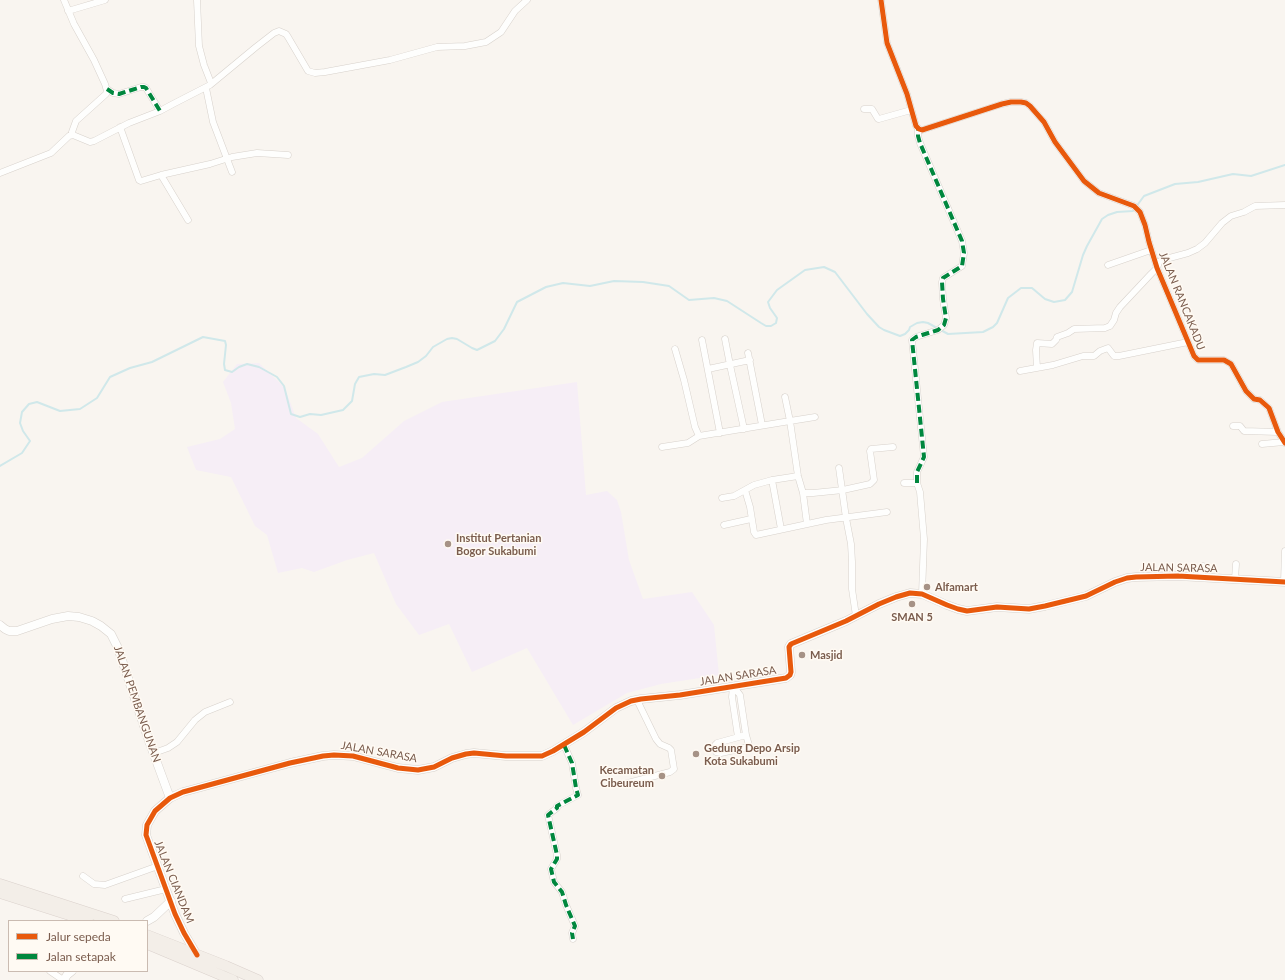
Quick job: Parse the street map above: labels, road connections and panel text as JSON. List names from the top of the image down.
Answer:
{
  "streets": {
    "street": [
      "JALAN RANCAKADU",
      "JALAN SARASA",
      "JALAN PEMBANGUNAN",
      "JALAN CIANDAM"
    ]
  },
  "crossings": [
    ["JALAN SARASA", "JALAN PEMBANGUNAN"],
    ["JALAN SARASA", "JALAN CIANDAM"],
    ["JALAN PEMBANGUNAN", "JALAN CIANDAM"]
  ],
  "places": [
    "Institut Pertanian Bogor Sukabumi",
    "Alfamart",
    "SMAN 5",
    "Masjid",
    "Gedung Depo Arsip Kota Sukabumi",
    "Kecamatan Cibeureum"
  ],
  "legend": ["Jalur sepeda", "Jalan setapak"]
}
